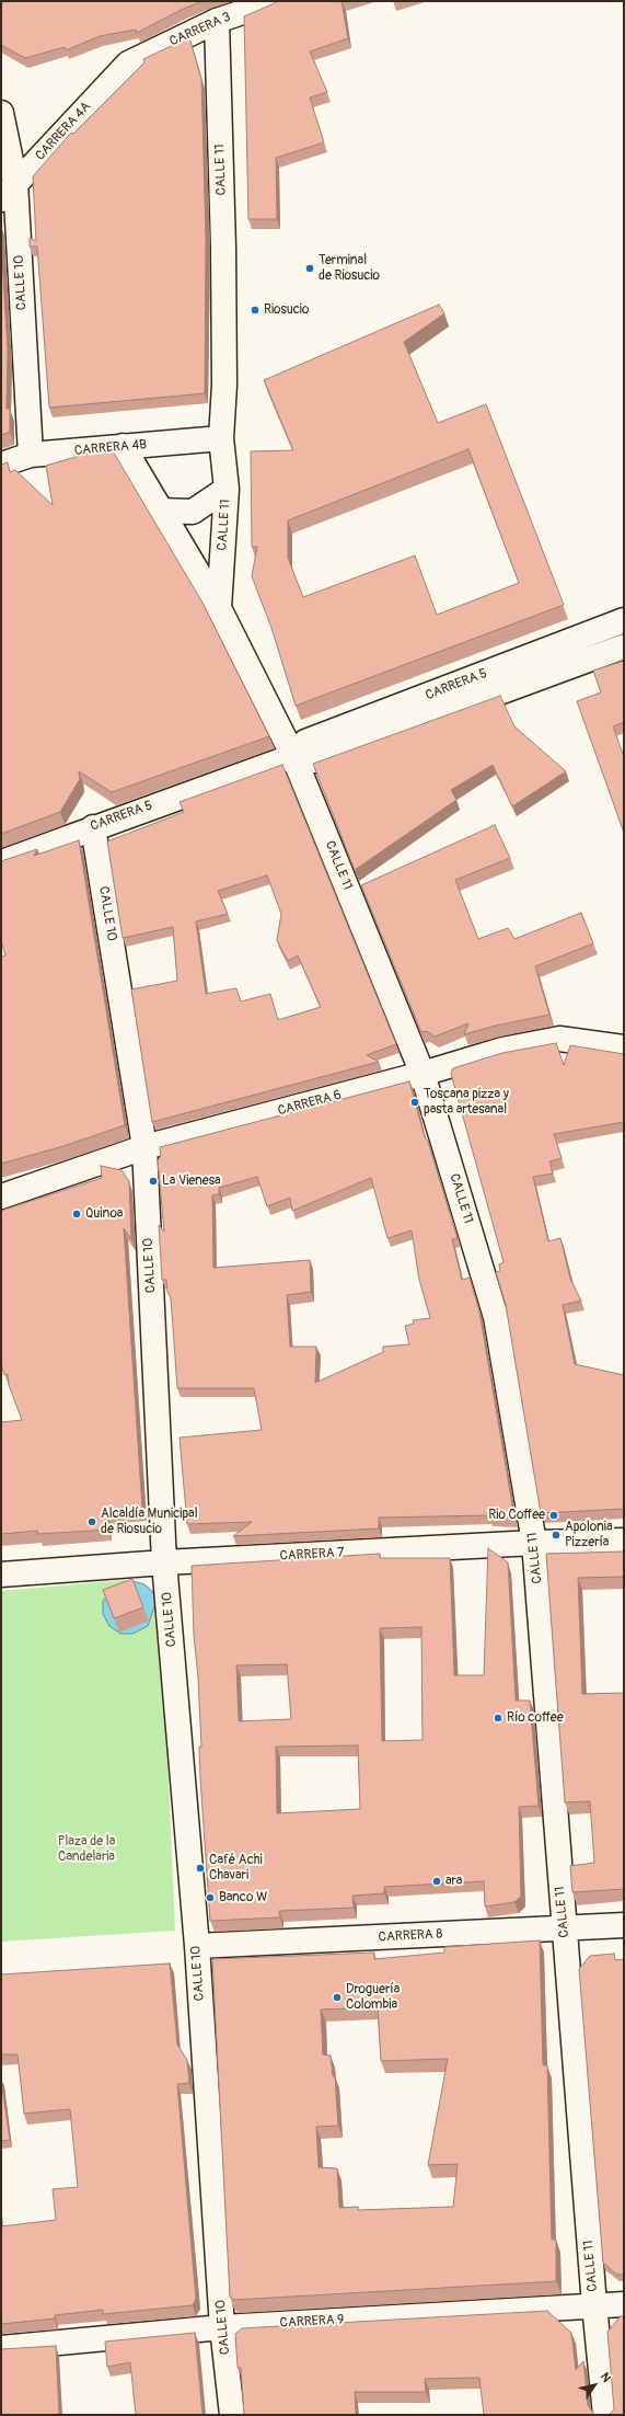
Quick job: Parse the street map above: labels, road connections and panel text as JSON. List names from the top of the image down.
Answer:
{
  "streets": {
    "street": [
      "CARRERA 3",
      "CARRERA 4A",
      "CALLE 11",
      "CALLE 10",
      "CARRERA 4B",
      "CARRERA 5",
      "CARRERA 6",
      "CARRERA 7",
      "CARRERA 8",
      "CARRERA 9"
    ]
  },
  "crossings": [
    ["CARRERA 3", "CARRERA 4A"],
    ["CARRERA 3", "CALLE 11"],
    ["CARRERA 4A", "CALLE 10"],
    ["CALLE 11", "CARRERA 4B"],
    ["CALLE 11", "CARRERA 5"],
    ["CALLE 11", "CARRERA 6"],
    ["CALLE 11", "CARRERA 7"],
    ["CALLE 11", "CARRERA 8"],
    ["CALLE 11", "CARRERA 9"],
    ["CALLE 10", "CARRERA 4B"],
    ["CALLE 10", "CARRERA 5"],
    ["CALLE 10", "CARRERA 6"],
    ["CALLE 10", "CARRERA 7"],
    ["CALLE 10", "CARRERA 8"],
    ["CALLE 10", "CARRERA 9"]
  ],
  "parks": ["Plaza de la Candelaria"],
  "places": [
    "Terminal de Riosucio",
    "Riosucio",
    "Toscana pizza y pasta artesanal",
    "La Vienesa",
    "Quinoa",
    "Rio Coffee",
    "Alcaldía Municipal de Riosucio",
    "Apolonia Pizzería",
    "Río coffee",
    "Café Achi Chavari",
    "ara",
    "Banco W",
    "Droguería Colombia"
  ],
  "north": "top right"
}
